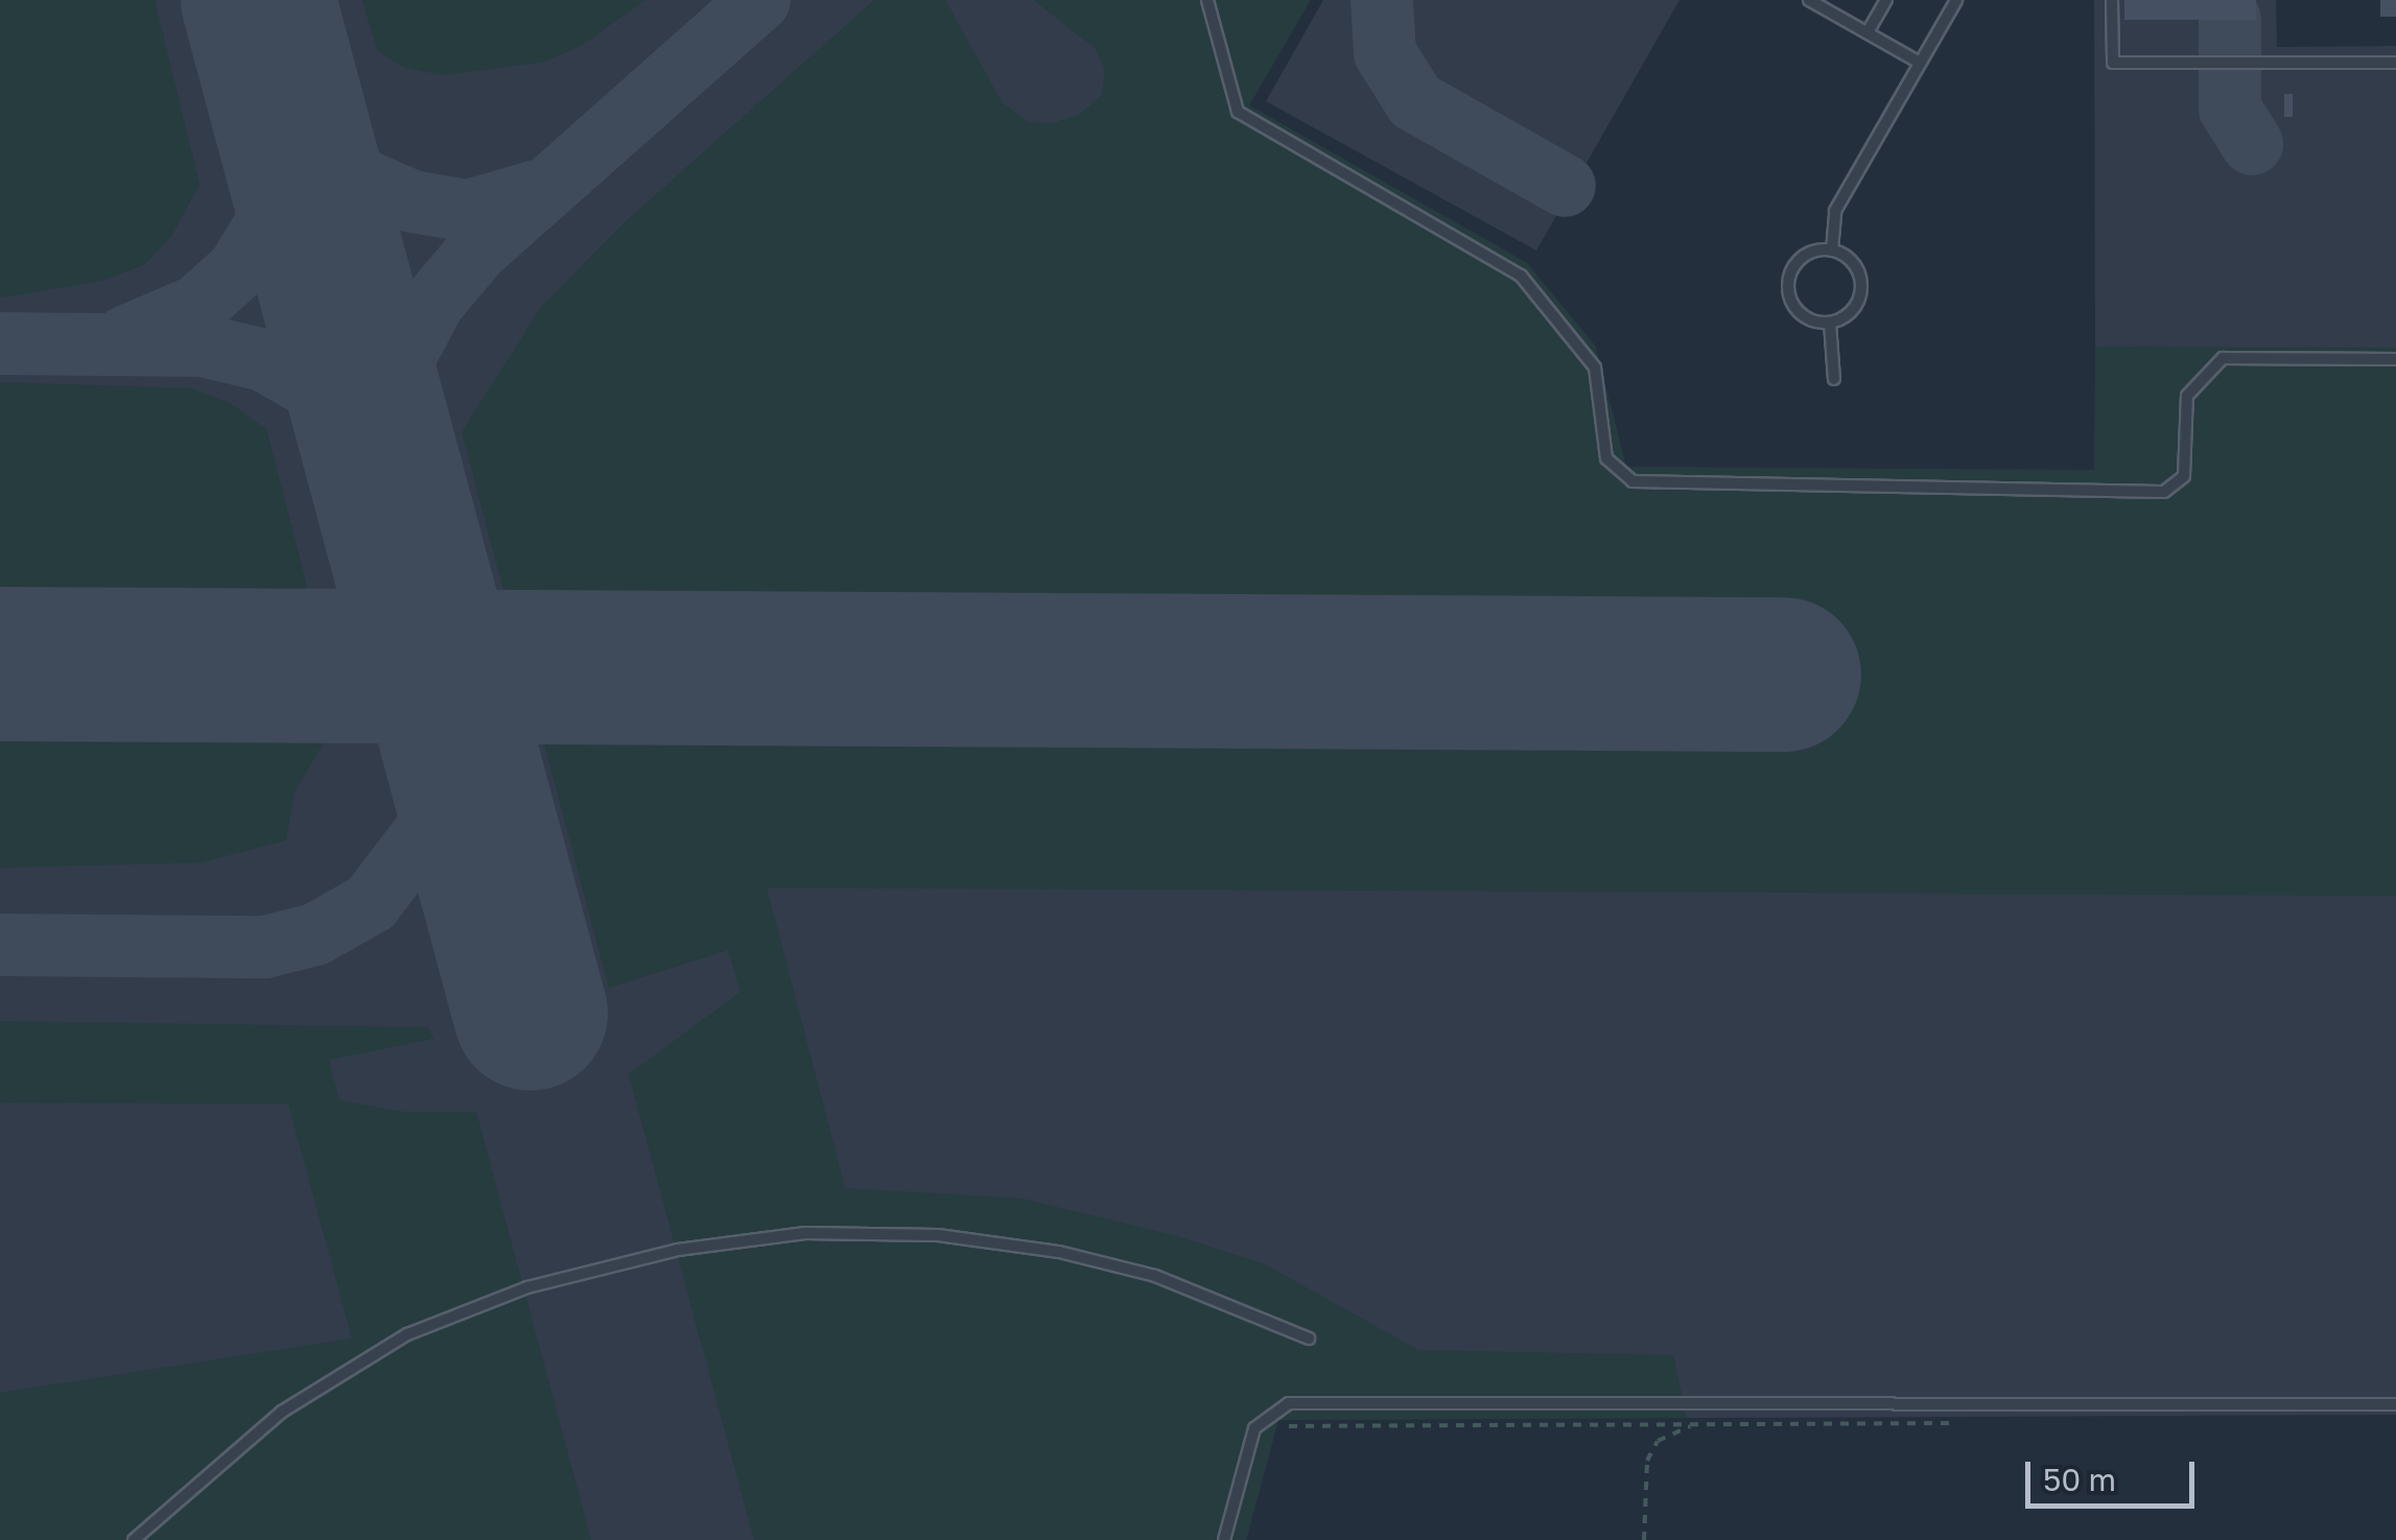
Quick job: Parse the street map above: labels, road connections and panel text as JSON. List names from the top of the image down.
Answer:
{
  "scale_bar": "50 m"
}
